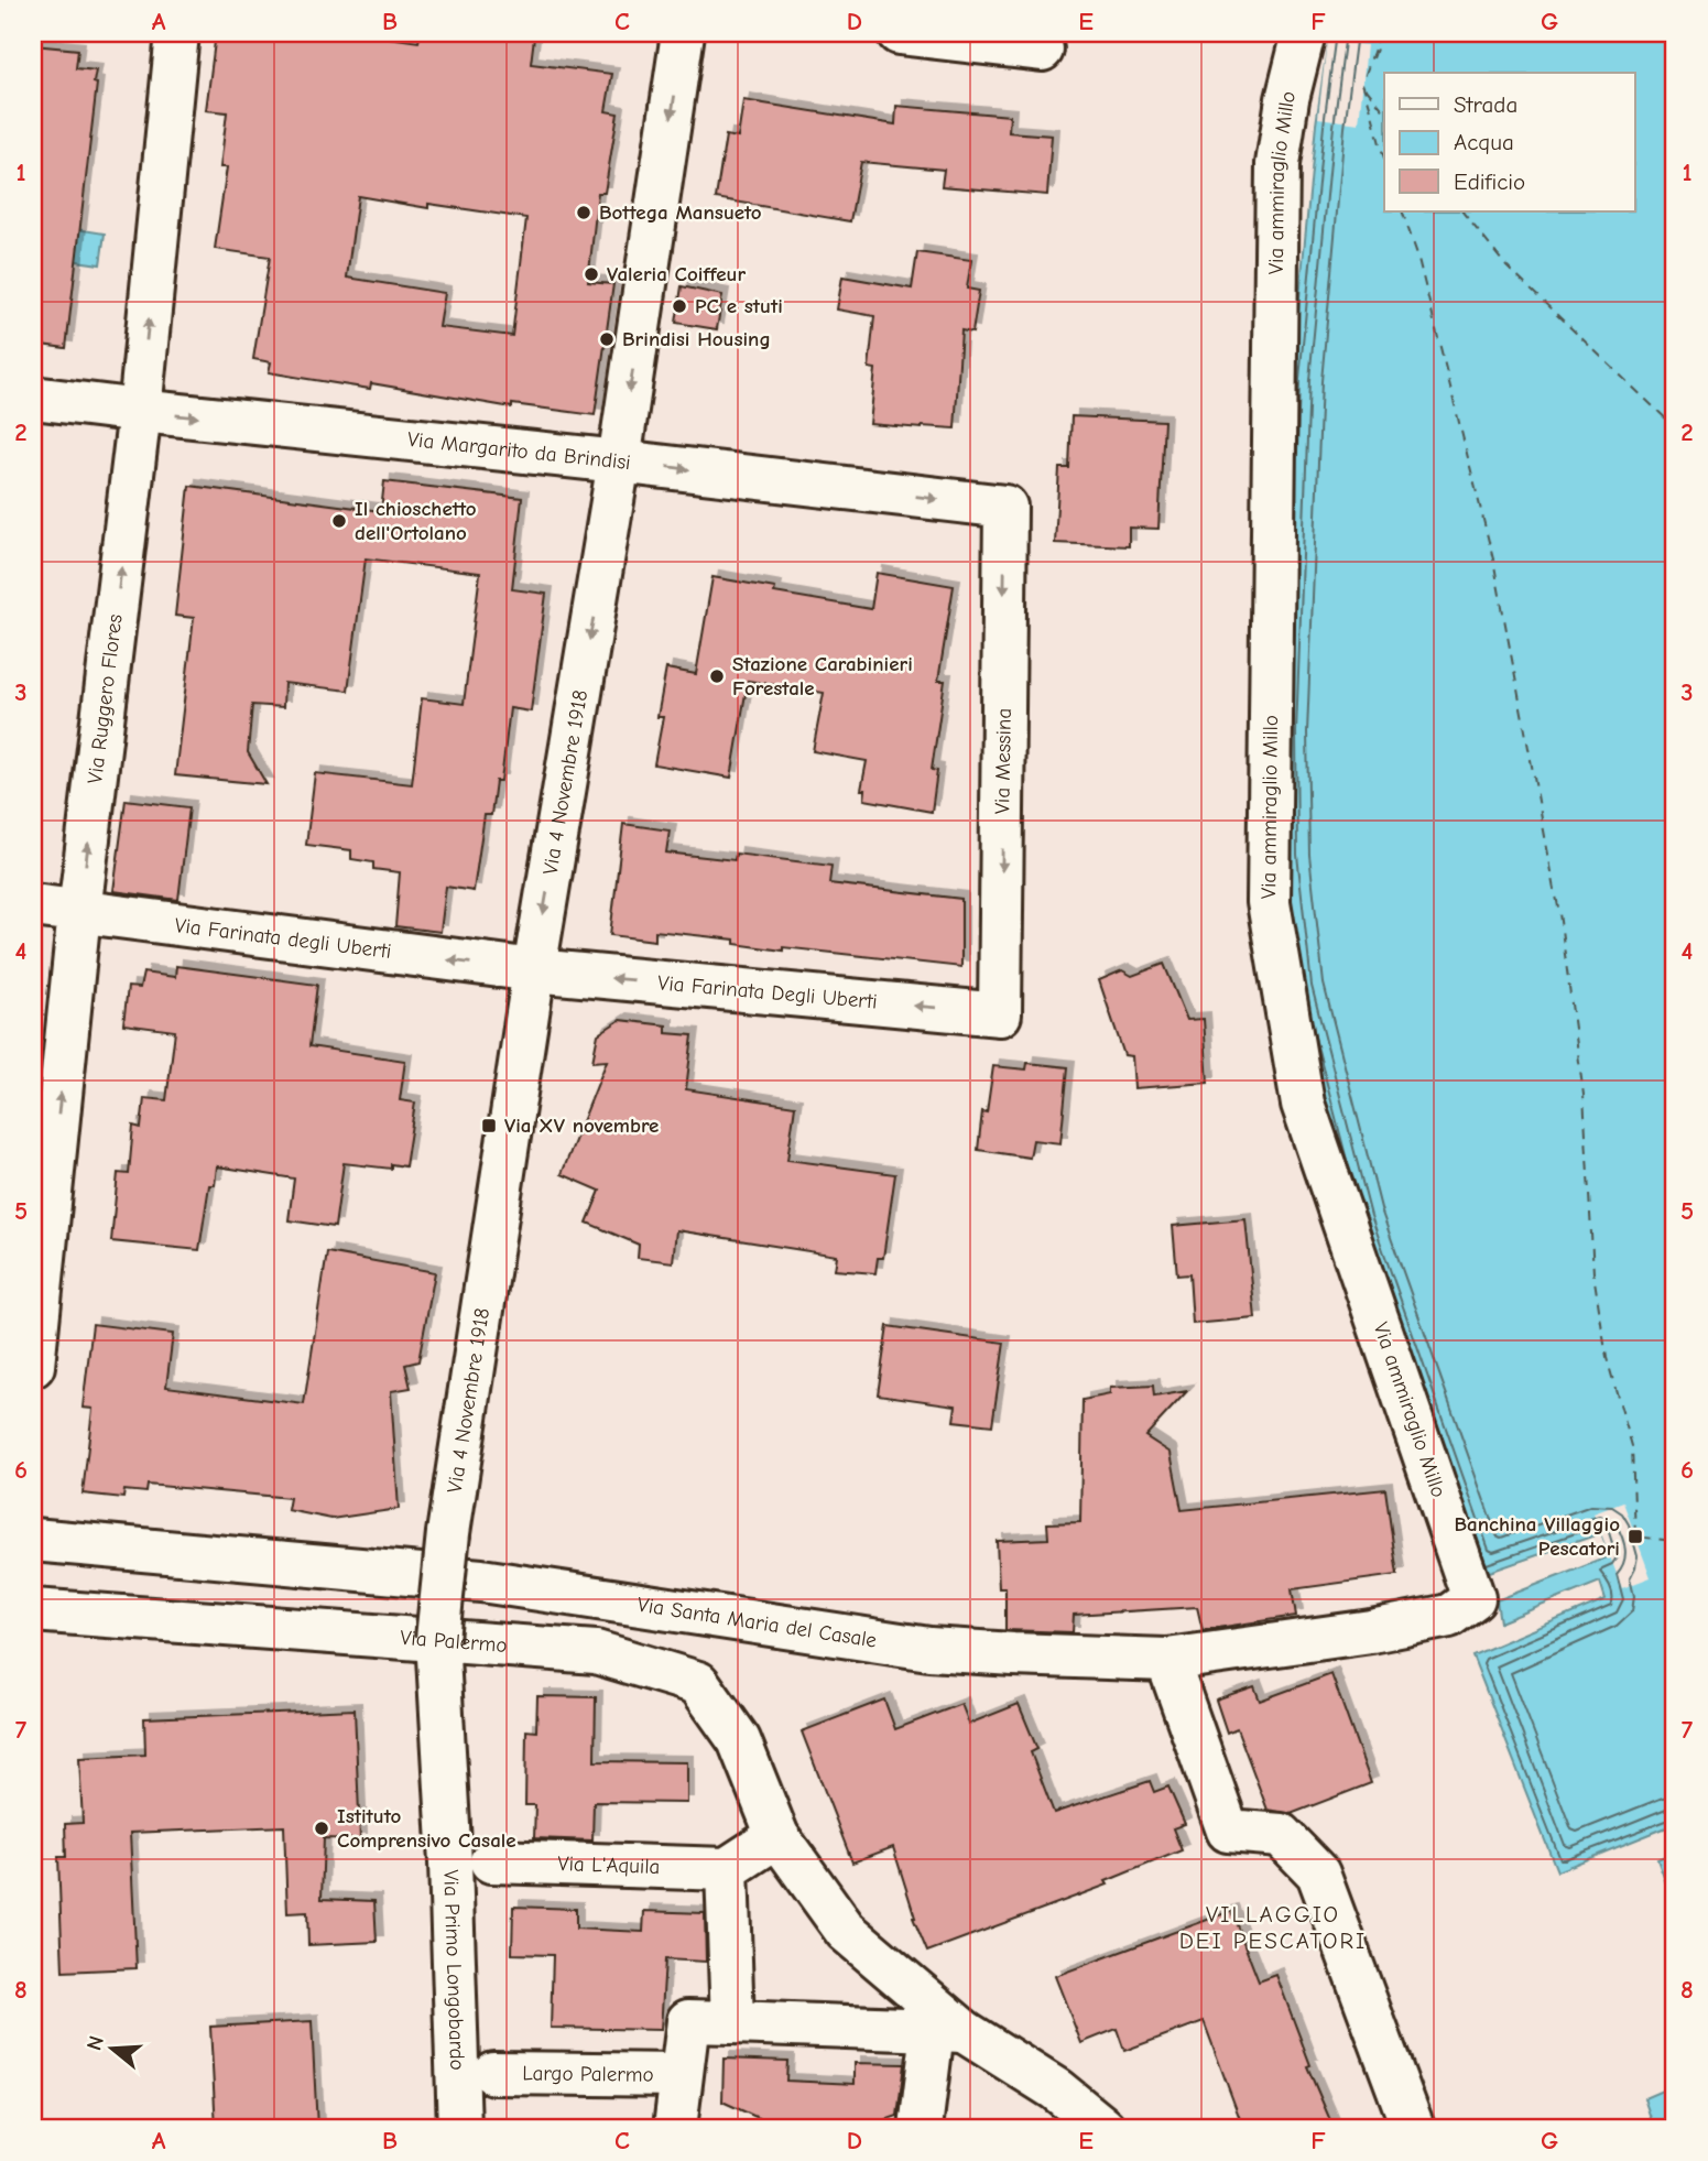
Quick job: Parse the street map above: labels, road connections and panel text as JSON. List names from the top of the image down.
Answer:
{
  "streets": {
    "street": [
      "Via ammiraglio Millo",
      "Via Margarito da Brindisi",
      "Via Ruggero Flores",
      "Via Messina",
      "Via 4 Novembre 1918",
      "Via Farinata degli Uberti",
      "Via Farinata Degli Uberti",
      "Via Santa Maria del Casale",
      "Via Palermo",
      "Via L'Aquila",
      "Via Primo Longobardo",
      "Largo Palermo"
    ]
  },
  "crossings": [
    ["Via ammiraglio Millo", "Via Santa Maria del Casale"],
    ["Via Margarito da Brindisi", "Via Ruggero Flores"],
    ["Via Margarito da Brindisi", "Via Messina"],
    ["Via Margarito da Brindisi", "Via 4 Novembre 1918"],
    ["Via Ruggero Flores", "Via Farinata degli Uberti"],
    ["Via Messina", "Via Farinata Degli Uberti"],
    ["Via 4 Novembre 1918", "Via Farinata degli Uberti"],
    ["Via 4 Novembre 1918", "Via Farinata Degli Uberti"],
    ["Via 4 Novembre 1918", "Via Primo Longobardo"],
    ["Via Farinata degli Uberti", "Via Farinata Degli Uberti"],
    ["Via Palermo", "Via Primo Longobardo"],
    ["Via Palermo", "Largo Palermo"]
  ],
  "one_way": [
    "Via Margarito da Brindisi",
    "Via Ruggero Flores",
    "Via Messina",
    "Via 4 Novembre 1918",
    "Via Farinata degli Uberti",
    "Via Farinata Degli Uberti"
  ],
  "districts": ["VILLAGGIO DEI PESCATORI"],
  "places": {
    "other": [
      "Bottega Mansueto",
      "Valeria Coiffeur",
      "PC e stuti",
      "Brindisi Housing",
      "Il chioschetto dell'Ortolano",
      "Stazione Carabinieri Forestale",
      "Istituto Comprensivo Casale"
    ],
    "transit": ["Via XV novembre", "Banchina Villaggio Pescatori"]
  },
  "legend": ["Strada", "Acqua", "Edificio"],
  "north": "left",
  "grid": {
    "columns": [
      "A",
      "B",
      "C",
      "D",
      "E",
      "F",
      "G"
    ],
    "rows": [
      "1",
      "2",
      "3",
      "4",
      "5",
      "6",
      "7",
      "8"
    ]
  }
}
